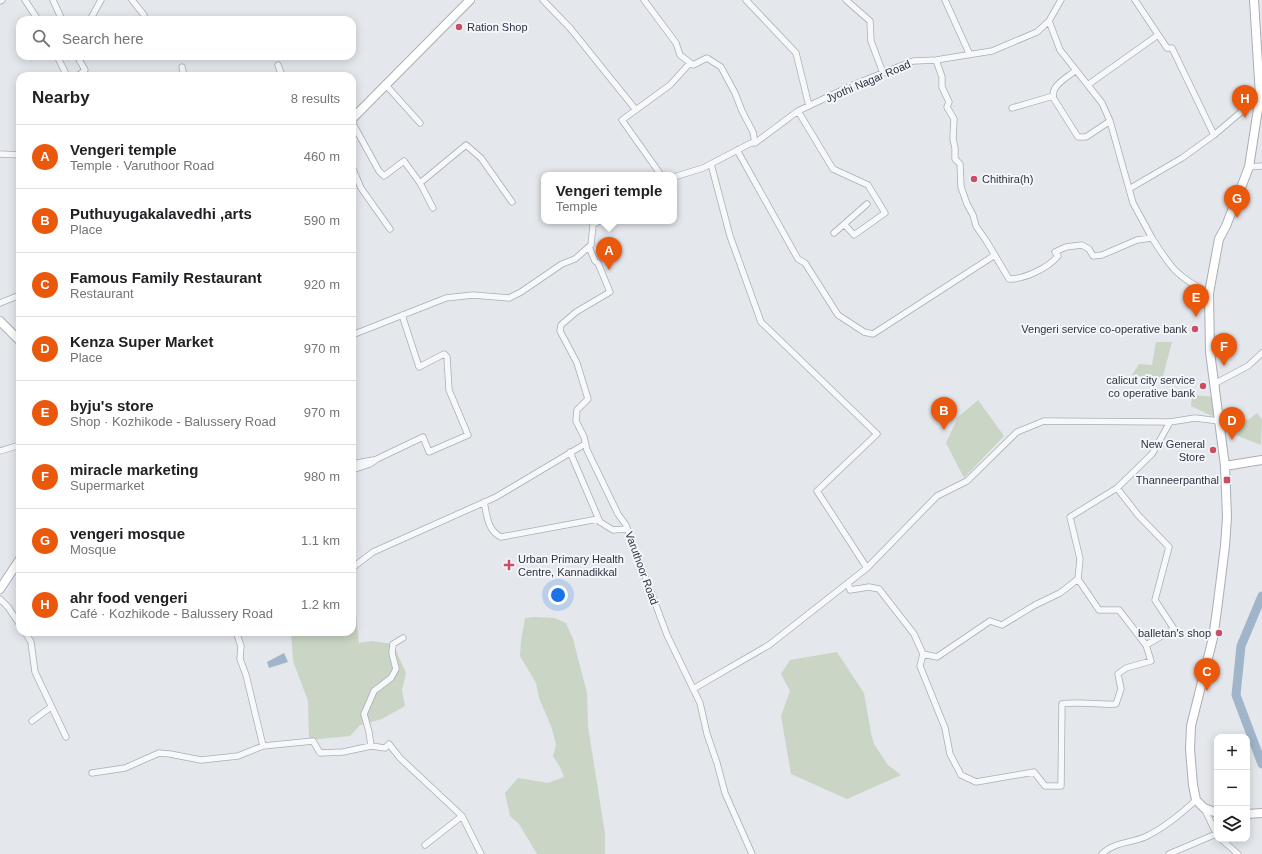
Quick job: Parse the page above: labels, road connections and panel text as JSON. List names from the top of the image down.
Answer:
{
  "streets": {
    "street": ["Jyothi Nagar Road", "Varuthoor Road"]
  },
  "places": {
    "other": [
      "Ration Shop",
      "Chithira(h)",
      "Vengeri service co-operative bank",
      "calicut city service co operative bank",
      "New General Store",
      "balletan's shop"
    ],
    "transit": ["Thanneerpanthal"],
    "health": ["Urban Primary Health Centre, Kannadikkal"]
  },
  "page": {
    "search": "Search here",
    "heading": ["Nearby", "8 results"],
    "pins": [
      "H",
      "G",
      "A",
      "E",
      "F",
      "B",
      "D",
      "C"
    ],
    "list": [
      {
        "mark": "A",
        "name": "Vengeri temple",
        "note": "Temple · Varuthoor Road",
        "value": "460 m"
      },
      {
        "mark": "B",
        "name": "Puthuyugakalavedhi ,arts",
        "note": "Place",
        "value": "590 m"
      },
      {
        "mark": "C",
        "name": "Famous Family Restaurant",
        "note": "Restaurant",
        "value": "920 m"
      },
      {
        "mark": "D",
        "name": "Kenza Super Market",
        "note": "Place",
        "value": "970 m"
      },
      {
        "mark": "E",
        "name": "byju's store",
        "note": "Shop · Kozhikode - Balussery Road",
        "value": "970 m"
      },
      {
        "mark": "F",
        "name": "miracle marketing",
        "note": "Supermarket",
        "value": "980 m"
      },
      {
        "mark": "G",
        "name": "vengeri mosque",
        "note": "Mosque",
        "value": "1.1 km"
      },
      {
        "mark": "H",
        "name": "ahr food vengeri",
        "note": "Café · Kozhikode - Balussery Road",
        "value": "1.2 km"
      }
    ],
    "popup": ["Vengeri temple", "Temple"],
    "map_buttons": ["+", "−"]
  }
}
